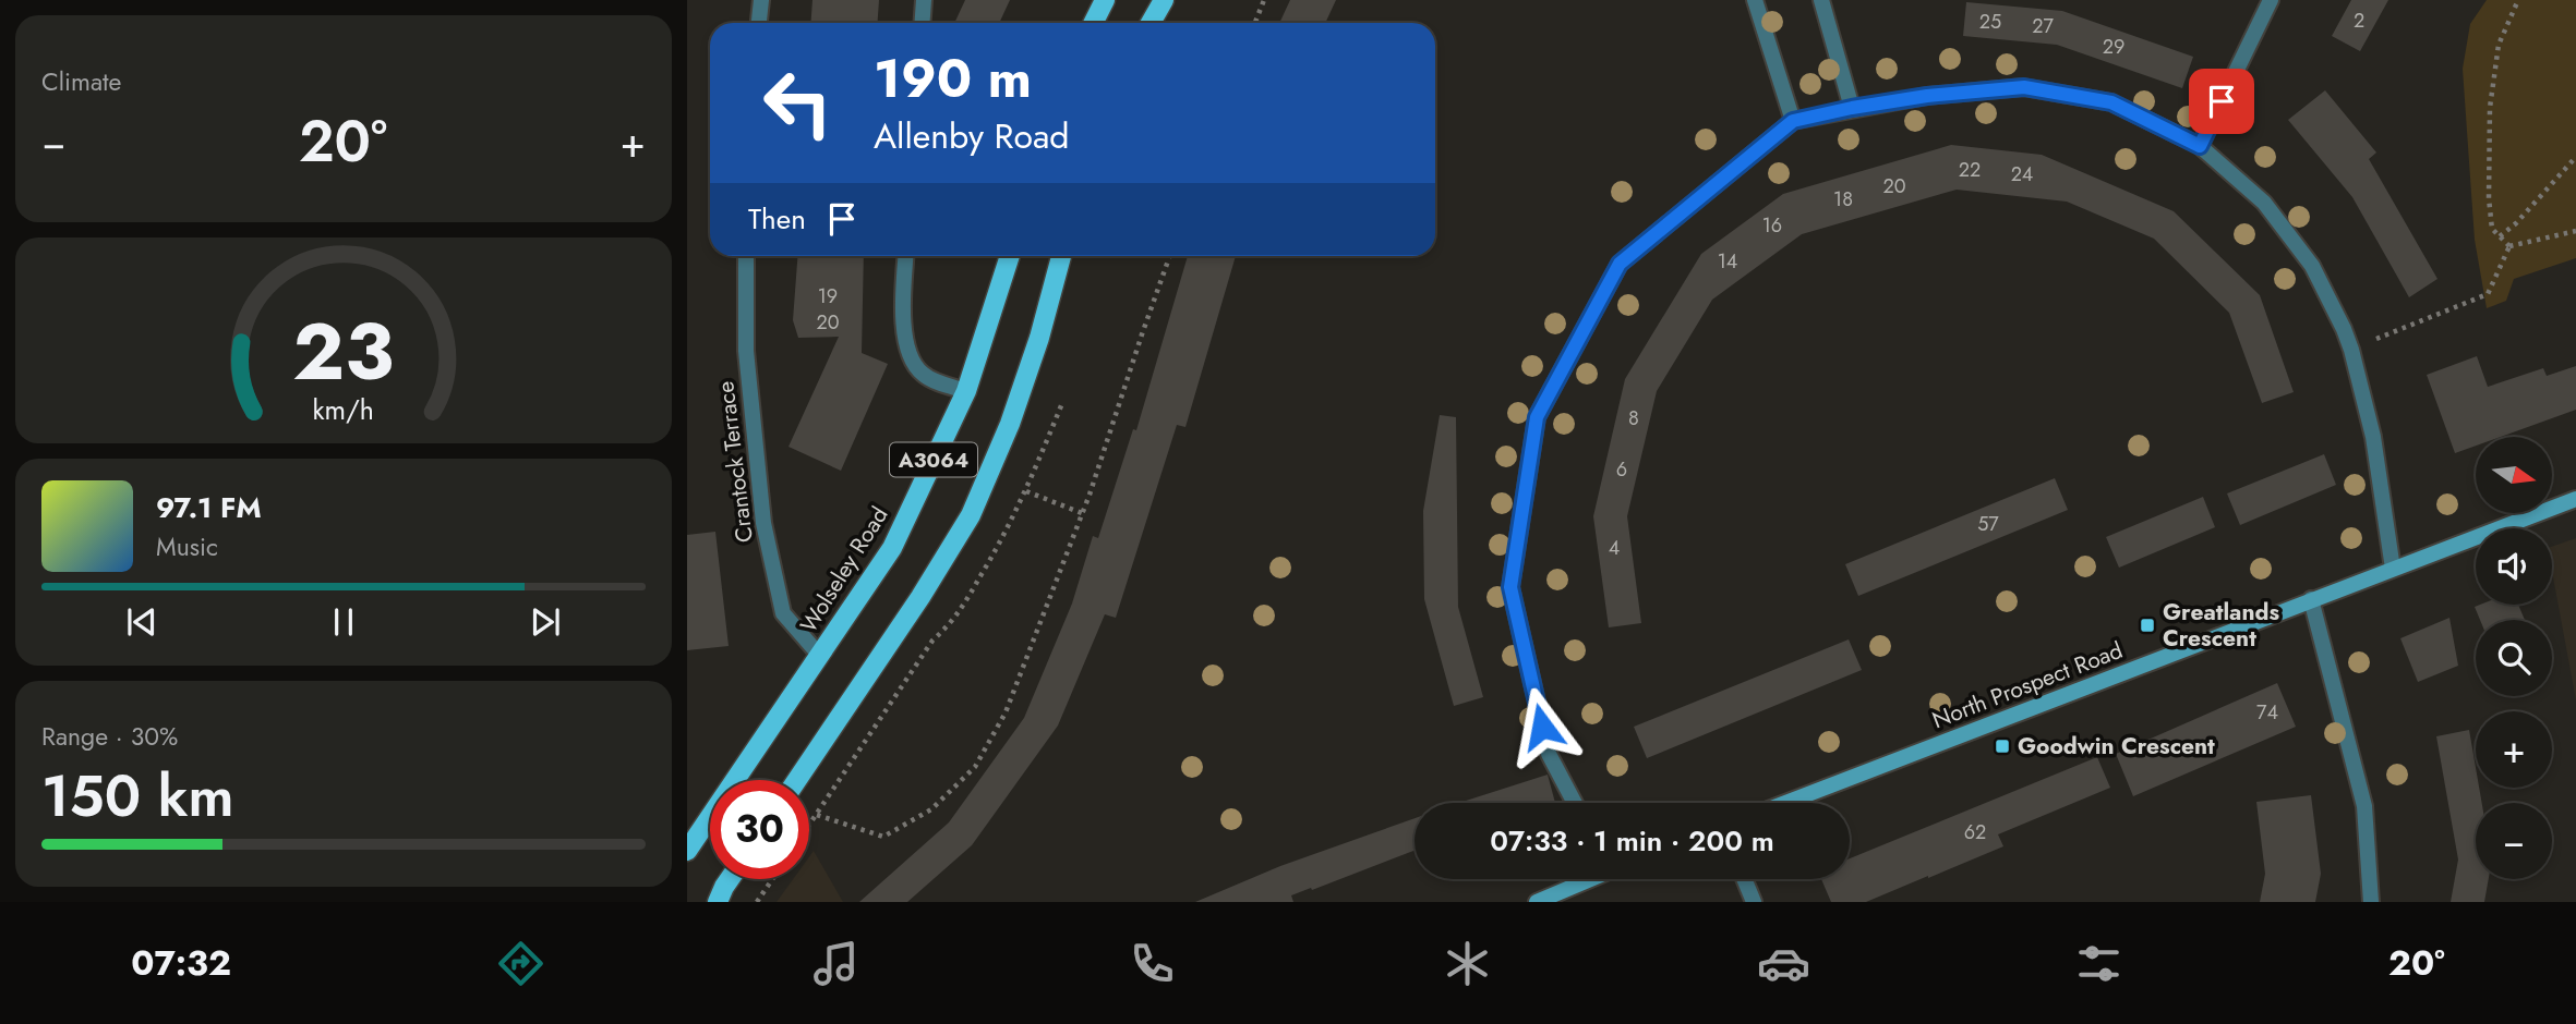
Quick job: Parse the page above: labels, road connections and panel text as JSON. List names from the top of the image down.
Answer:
{
  "streets": {
    "main road": ["A3064", "Wolseley Road"],
    "street": ["Crantock Terrace", "North Prospect Road"]
  },
  "crossings": [
    ["Crantock Terrace", "Wolseley Road"]
  ],
  "places": {
    "transit": ["Greatlands Crescent", "Goodwin Crescent"]
  },
  "house_numbers": [
    "2",
    "25",
    "27",
    "29",
    "22",
    "24",
    "20",
    "18",
    "16",
    "14",
    "19",
    "20",
    "8",
    "6",
    "57",
    "4",
    "74",
    "62"
  ],
  "north": "right",
  "page": {
    "tile": [
      "Climate",
      ["Range · 30%", "150 km"]
    ],
    "turn": ["190 m", "Allenby Road"],
    "heat": ["−", "20°", "+"],
    "then": "Then",
    "map_buttons": ["+", "−"],
    "song": ["97.1 FM", "Music"],
    "limit": "30",
    "trip": "07:33 · 1 min · 200 m",
    "tabs": ["07:32", "20°"],
    "gauge": ["23", "km/h"]
  }
}
